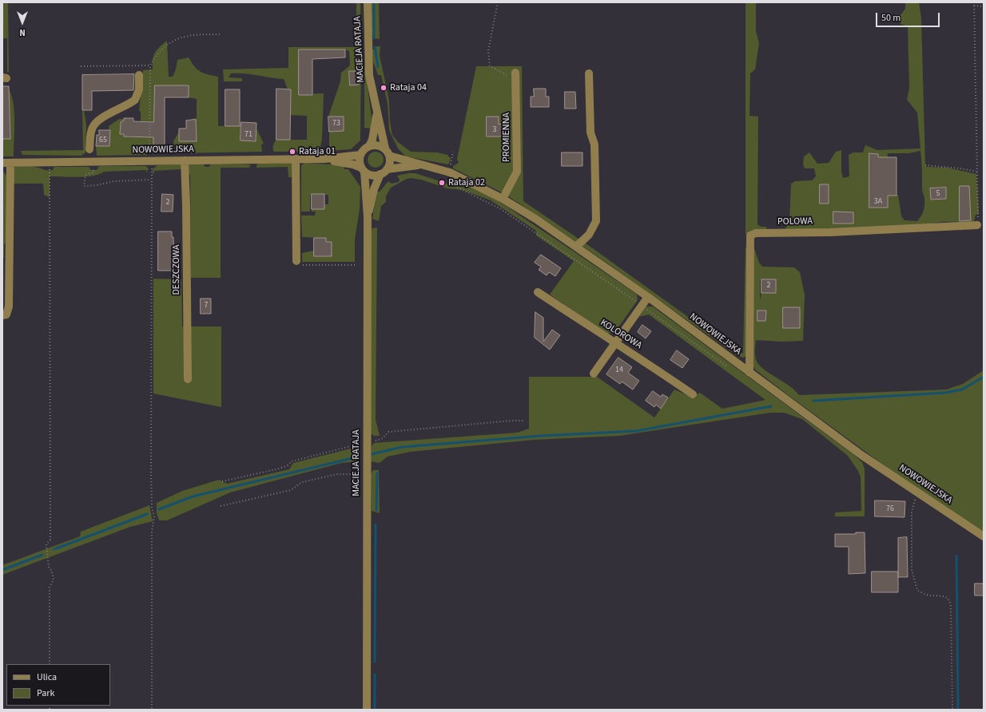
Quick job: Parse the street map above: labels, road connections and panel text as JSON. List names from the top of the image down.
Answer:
{
  "streets": {
    "street": [
      "MACIEJA RATAJA",
      "PROMIENNA",
      "NOWOWIEJSKA",
      "POLOWA",
      "DESZCZOWA",
      "KOLOROWA"
    ]
  },
  "crossings": [
    ["MACIEJA RATAJA", "NOWOWIEJSKA"],
    ["PROMIENNA", "NOWOWIEJSKA"],
    ["NOWOWIEJSKA", "POLOWA"],
    ["NOWOWIEJSKA", "DESZCZOWA"]
  ],
  "places": ["Rataja 04", "Rataja 01", "Rataja 02"],
  "house_numbers": [
    "73",
    "3",
    "71",
    "65",
    "5",
    "3A",
    "2",
    "2",
    "7",
    "14",
    "76"
  ],
  "legend": ["Ulica", "Park"],
  "scale_bar": "50 m",
  "north": "bottom"
}
